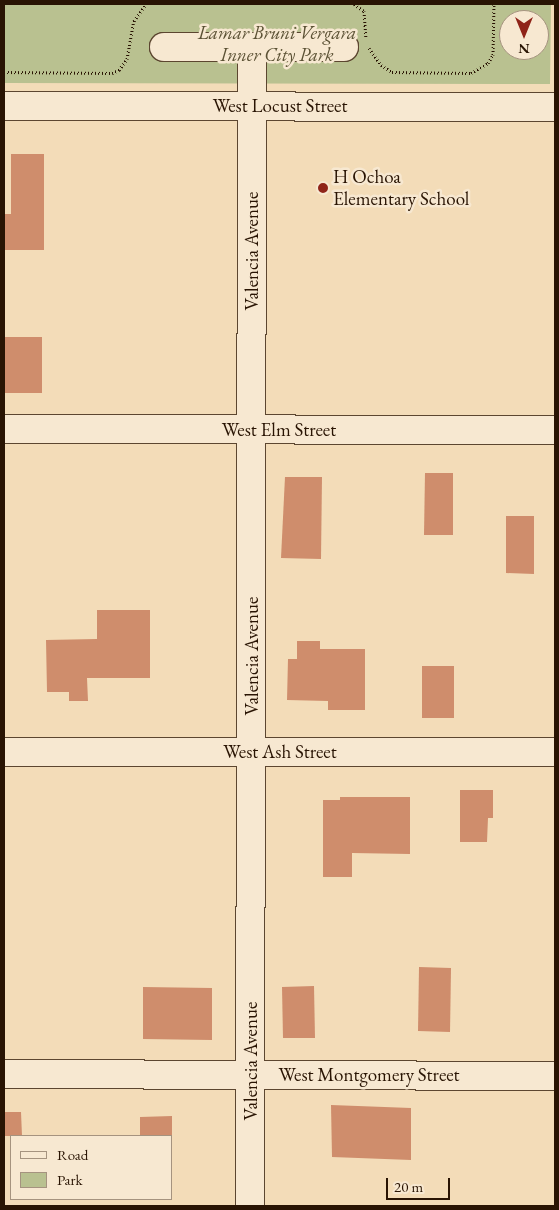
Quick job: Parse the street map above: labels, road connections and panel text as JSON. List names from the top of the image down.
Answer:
{
  "streets": {
    "street": [
      "West Locust Street",
      "Valencia Avenue",
      "West Elm Street",
      "West Ash Street",
      "West Montgomery Street"
    ]
  },
  "crossings": [
    ["West Locust Street", "Valencia Avenue"],
    ["Valencia Avenue", "West Elm Street"],
    ["Valencia Avenue", "West Ash Street"],
    ["Valencia Avenue", "West Montgomery Street"]
  ],
  "parks": ["Lamar Bruni Vergara Inner City Park"],
  "places": ["H Ochoa Elementary School"],
  "legend": ["Road", "Park"],
  "scale_bar": "20 m",
  "north": "bottom"
}
